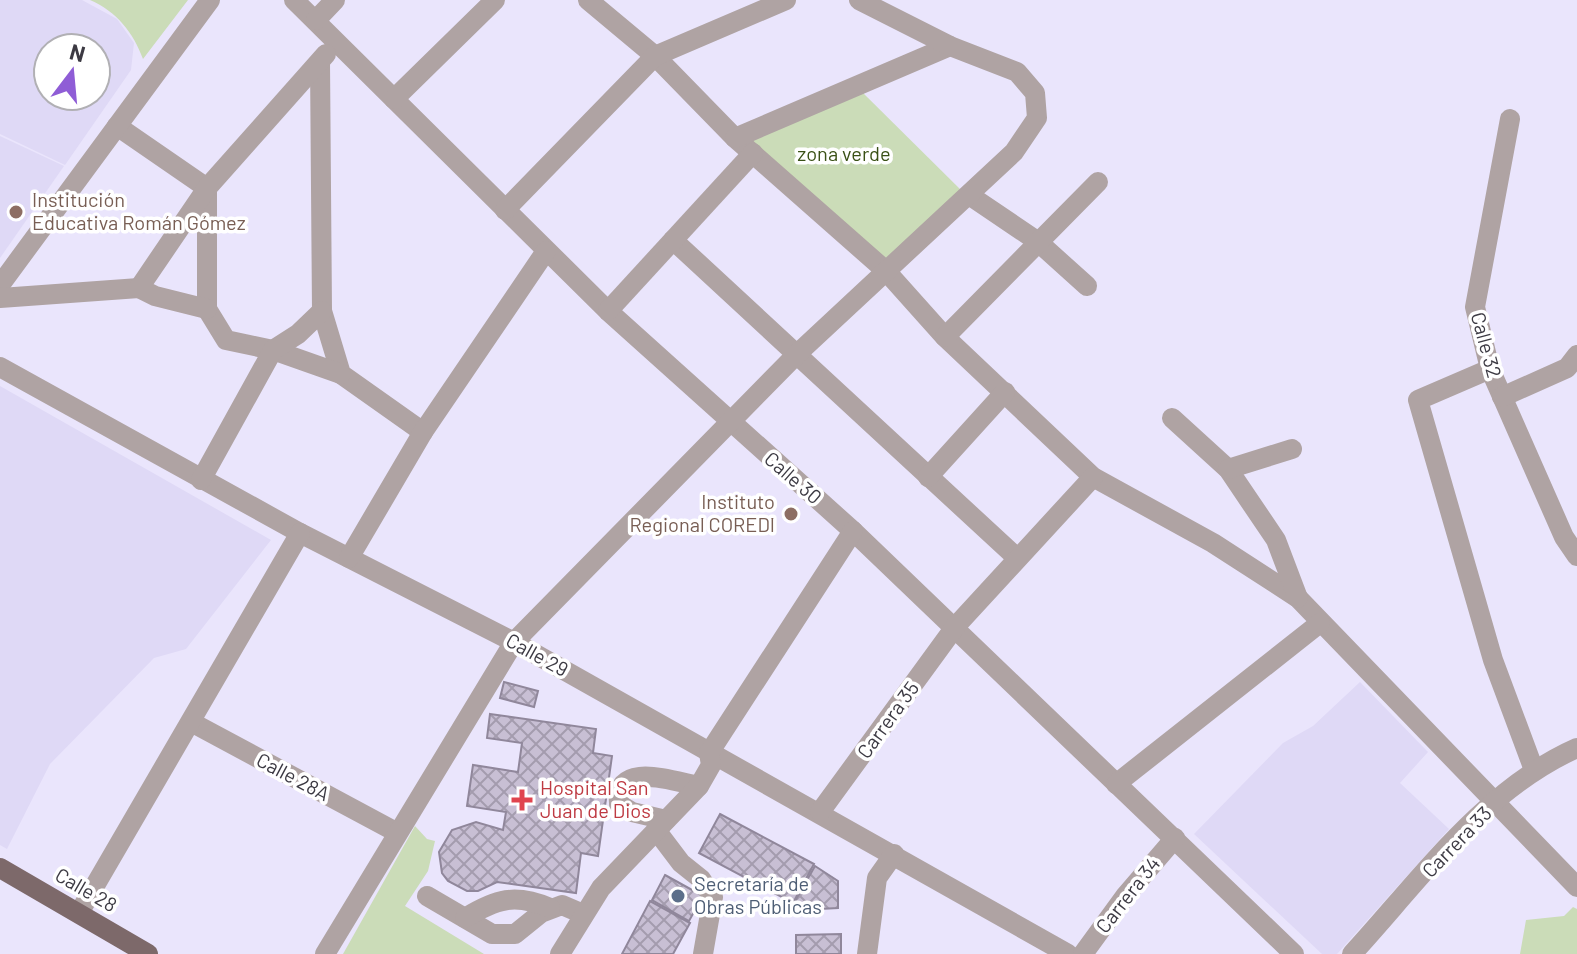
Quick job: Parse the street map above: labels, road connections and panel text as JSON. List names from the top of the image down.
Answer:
{
  "streets": {
    "main road": ["Calle 28"],
    "street": [
      "Calle 32",
      "Calle 30",
      "Calle 29",
      "Carrera 35",
      "Calle 28A",
      "Carrera 33",
      "Carrera 34"
    ]
  },
  "crossings": [
    ["Calle 30", "Carrera 35"],
    ["Calle 30", "Carrera 34"],
    ["Calle 29", "Carrera 35"]
  ],
  "parks": ["zona verde"],
  "places": {
    "other": ["Institución Educativa Román Gómez", "Instituto Regional COREDI", "Secretaría de Obras Públicas"],
    "health": ["Hospital San Juan de Dios"]
  },
  "north": "top"
}
